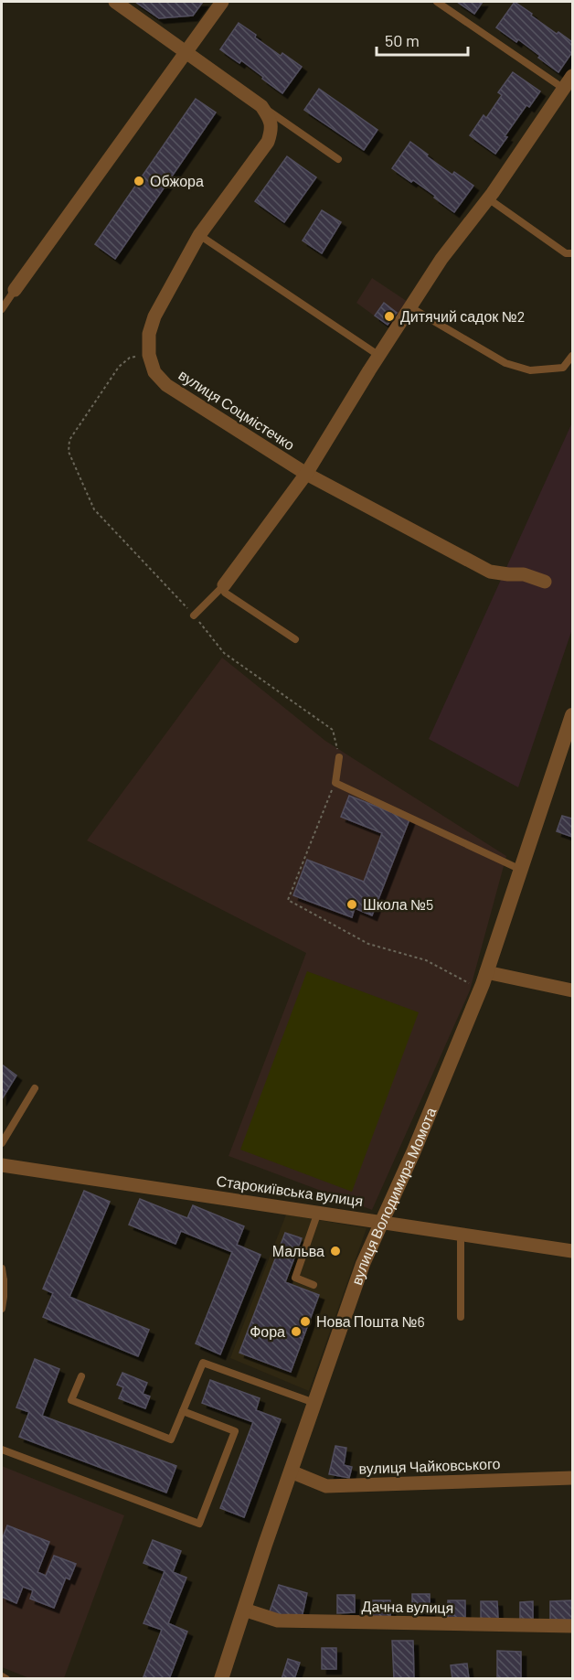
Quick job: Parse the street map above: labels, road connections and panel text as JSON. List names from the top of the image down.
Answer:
{
  "streets": {
    "street": [
      "вулиця Соцмістечко",
      "Старокиївська вулиця",
      "вулиця Володимира Момота",
      "вулиця Чайковського",
      "Дачна вулиця"
    ]
  },
  "crossings": [
    ["Старокиївська вулиця", "вулиця Володимира Момота"],
    ["вулиця Володимира Момота", "вулиця Чайковського"],
    ["вулиця Володимира Момота", "Дачна вулиця"]
  ],
  "places": [
    "Обжора",
    "Дитячий садок №2",
    "Школа №5",
    "Мальва",
    "Нова Пошта №6",
    "Фора"
  ],
  "scale_bar": "50 m"
}
